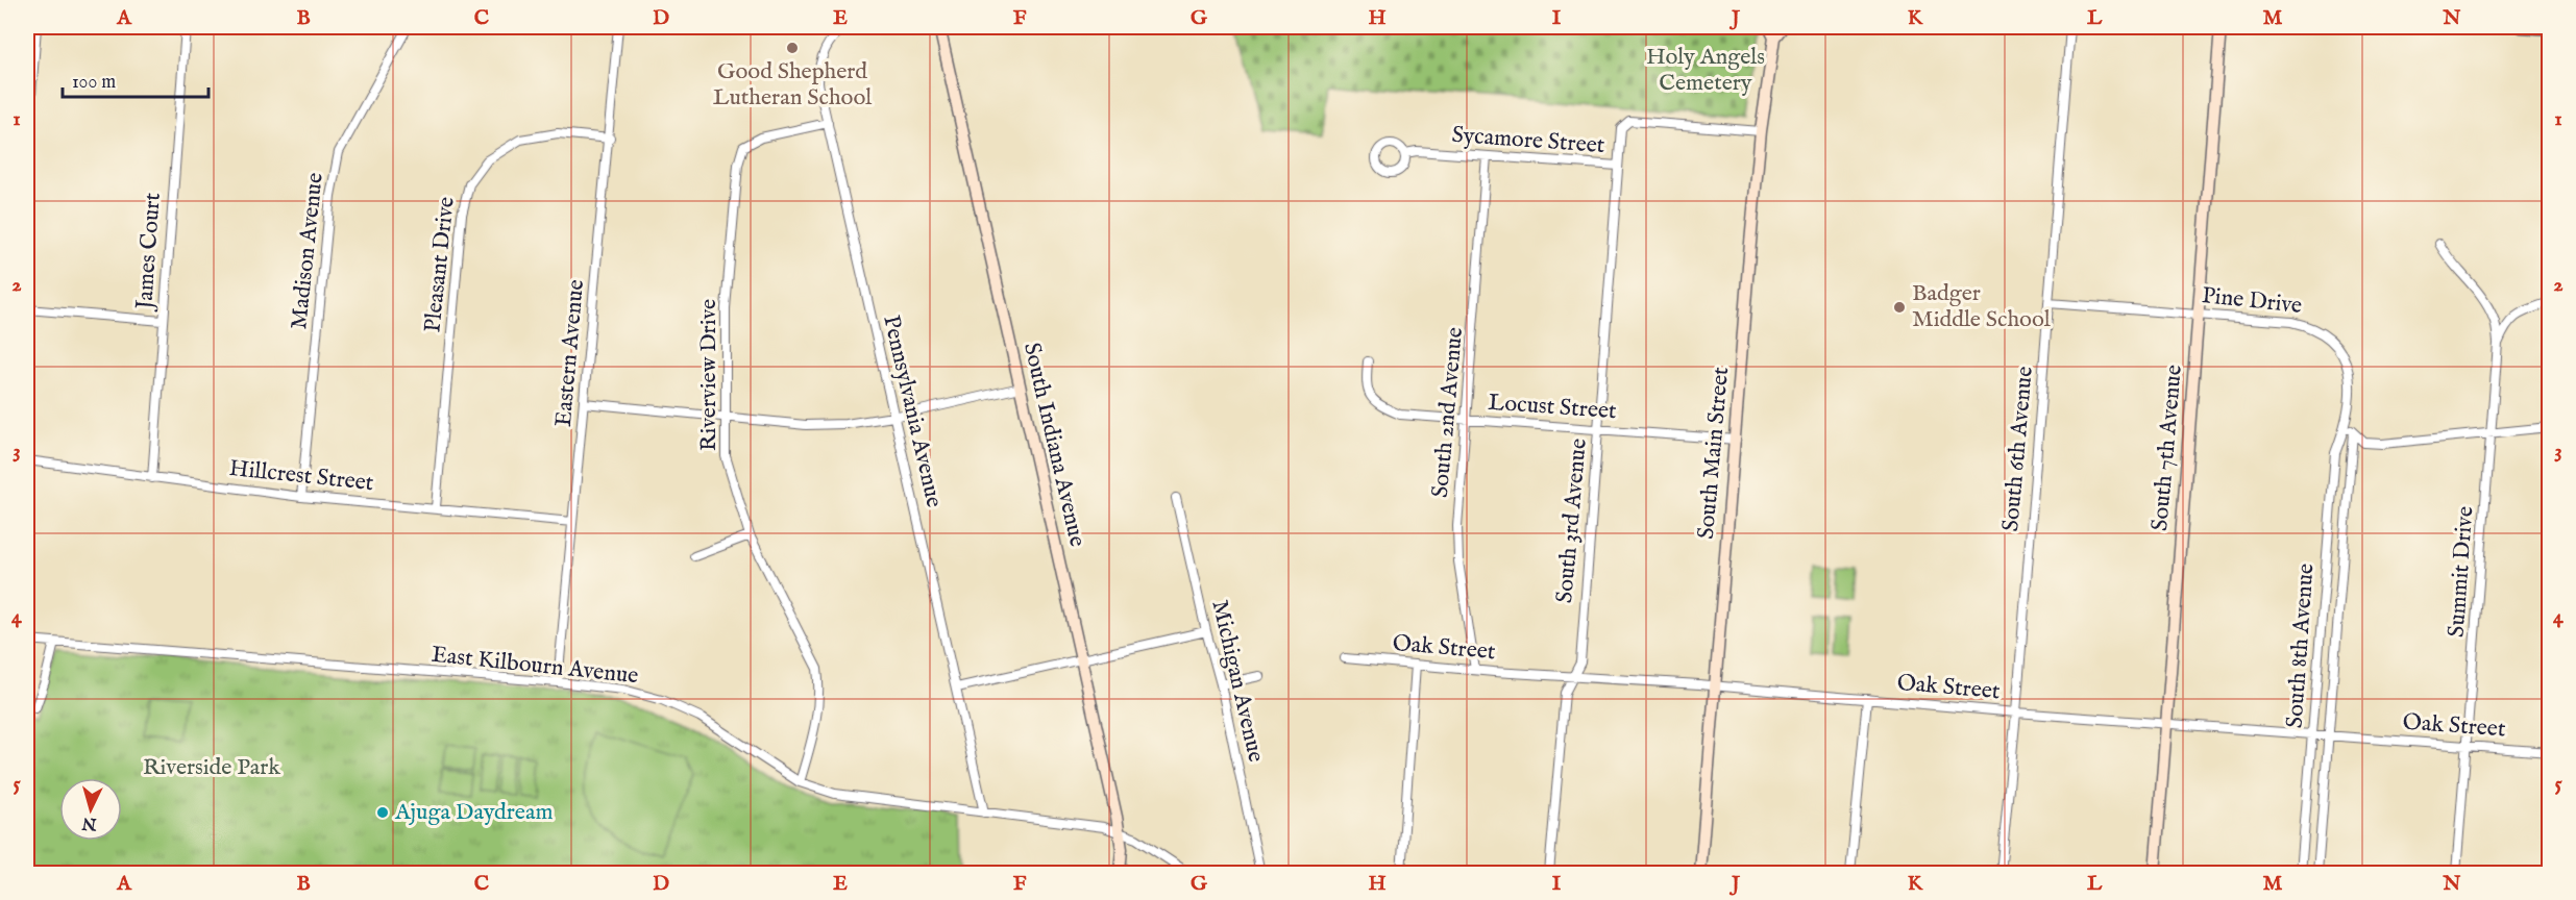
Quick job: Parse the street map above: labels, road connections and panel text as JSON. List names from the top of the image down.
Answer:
{
  "streets": {
    "street": [
      "Sycamore Street",
      "James Court",
      "Madison Avenue",
      "Pleasant Drive",
      "Pine Drive",
      "Eastern Avenue",
      "Riverview Drive",
      "Locust Street",
      "Pennsylvania Avenue",
      "South 2nd Avenue",
      "South Indiana Avenue",
      "South 7th Avenue",
      "South 6th Avenue",
      "South Main Street",
      "Hillcrest Street",
      "South 3rd Avenue",
      "Summit Drive",
      "South 8th Avenue",
      "Oak Street",
      "East Kilbourn Avenue",
      "Michigan Avenue"
    ]
  },
  "crossings": [
    ["Sycamore Street", "South 2nd Avenue"],
    ["Sycamore Street", "South Main Street"],
    ["Sycamore Street", "South 3rd Avenue"],
    ["James Court", "Hillcrest Street"],
    ["Madison Avenue", "Hillcrest Street"],
    ["Pleasant Drive", "Eastern Avenue"],
    ["Pleasant Drive", "Hillcrest Street"],
    ["Pine Drive", "South 7th Avenue"],
    ["Pine Drive", "South 6th Avenue"],
    ["Pine Drive", "South 8th Avenue"],
    ["Eastern Avenue", "Hillcrest Street"],
    ["Eastern Avenue", "East Kilbourn Avenue"],
    ["Riverview Drive", "Pennsylvania Avenue"],
    ["Riverview Drive", "East Kilbourn Avenue"],
    ["Locust Street", "South 2nd Avenue"],
    ["Locust Street", "South Main Street"],
    ["Locust Street", "South 3rd Avenue"],
    ["Pennsylvania Avenue", "East Kilbourn Avenue"],
    ["South 2nd Avenue", "Oak Street"],
    ["South Indiana Avenue", "East Kilbourn Avenue"],
    ["South 7th Avenue", "Oak Street"],
    ["South 6th Avenue", "Oak Street"],
    ["South Main Street", "Oak Street"],
    ["South 3rd Avenue", "Oak Street"],
    ["Summit Drive", "Oak Street"],
    ["South 8th Avenue", "Oak Street"]
  ],
  "parks": ["Holy Angels Cemetery", "Riverside Park"],
  "places": ["Good Shepherd Lutheran School", "Badger Middle School", "Ajuga Daydream"],
  "scale_bar": "100 m",
  "north": "bottom",
  "grid": {
    "columns": [
      "A",
      "B",
      "C",
      "D",
      "E",
      "F",
      "G",
      "H",
      "I",
      "J",
      "K",
      "L",
      "M",
      "N"
    ],
    "rows": [
      "1",
      "2",
      "3",
      "4",
      "5"
    ]
  }
}
